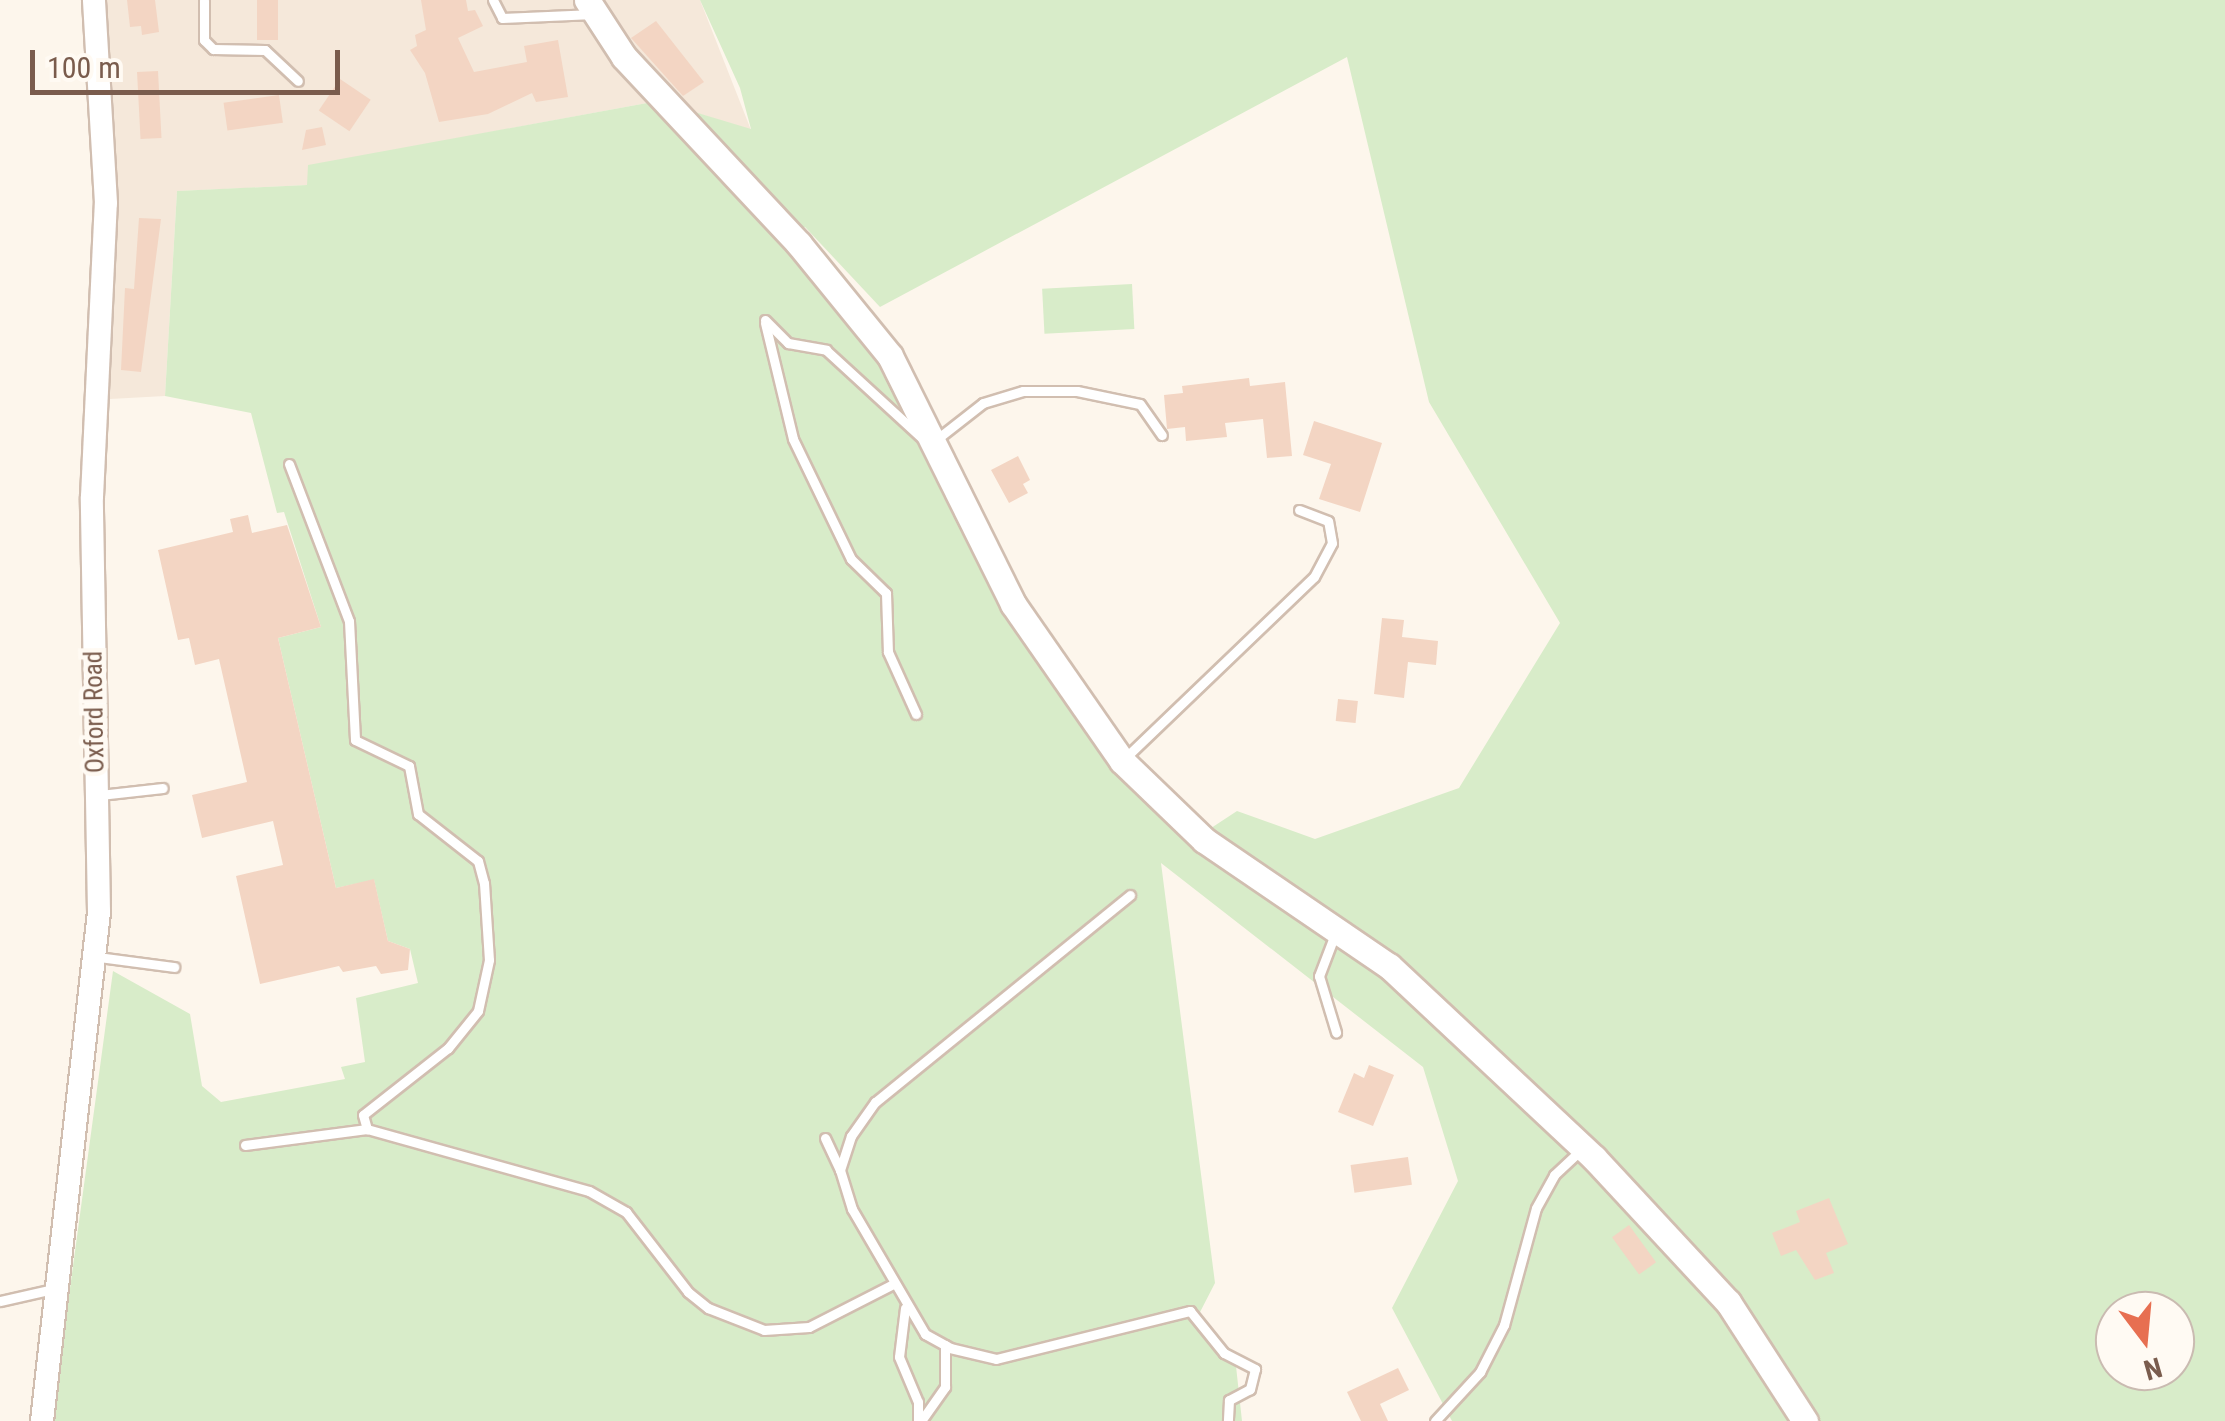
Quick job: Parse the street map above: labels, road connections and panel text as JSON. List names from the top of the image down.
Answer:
{
  "streets": {
    "street": ["Oxford Road"]
  },
  "scale_bar": "100 m",
  "north": "bottom"
}
